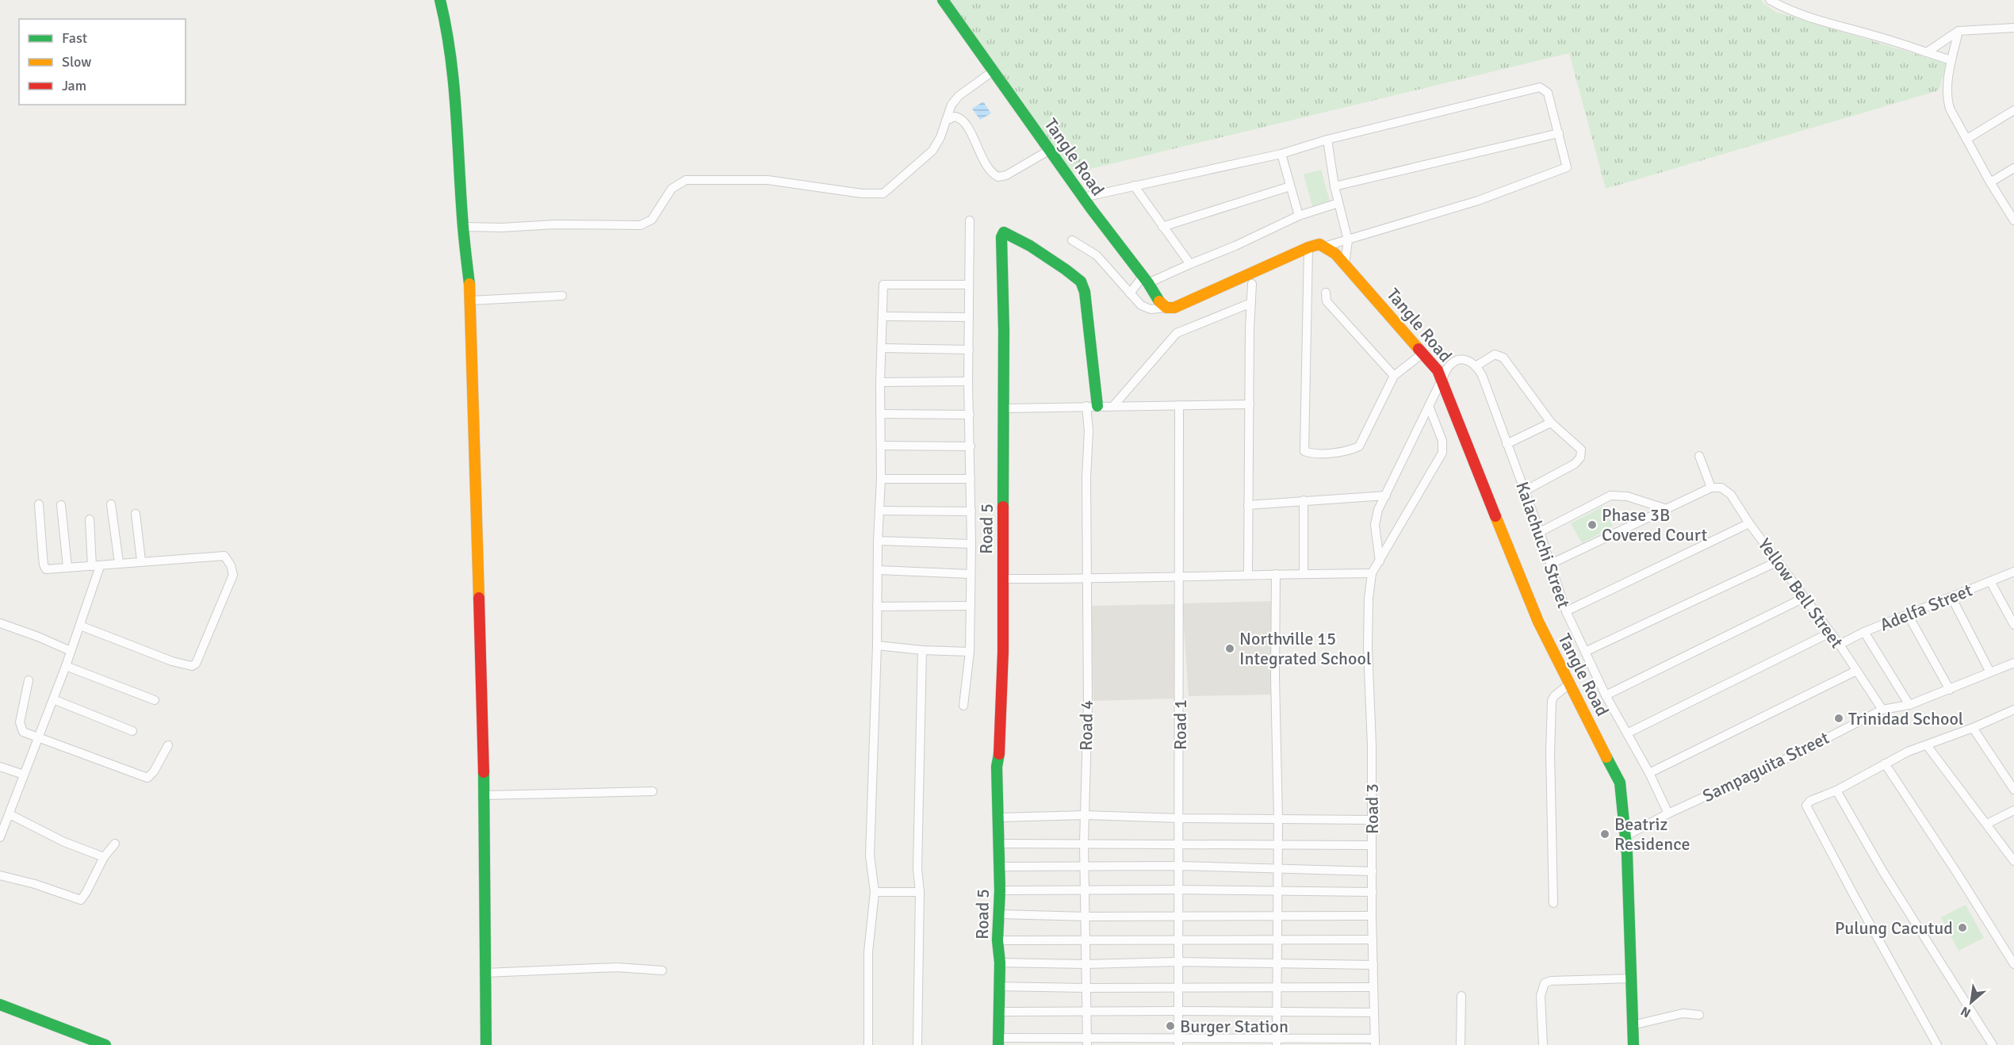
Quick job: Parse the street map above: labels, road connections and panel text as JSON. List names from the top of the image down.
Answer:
{
  "streets": {
    "street": [
      "Tangle Road",
      "Road 5",
      "Kalachuchi Street",
      "Yellow Bell Street",
      "Adelfa Street",
      "Road 1",
      "Road 4",
      "Sampaguita Street",
      "Road 3"
    ]
  },
  "crossings": [
    ["Tangle Road", "Sampaguita Street"],
    ["Road 5", "Road 4"],
    ["Kalachuchi Street", "Sampaguita Street"],
    ["Yellow Bell Street", "Adelfa Street"],
    ["Yellow Bell Street", "Sampaguita Street"]
  ],
  "places": [
    "Phase 3B Covered Court",
    "Northville 15 Integrated School",
    "Trinidad School",
    "Beatriz Residence",
    "Pulung Cacutud",
    "Burger Station"
  ],
  "legend": ["Fast", "Slow", "Jam"],
  "north": "bottom left"
}
